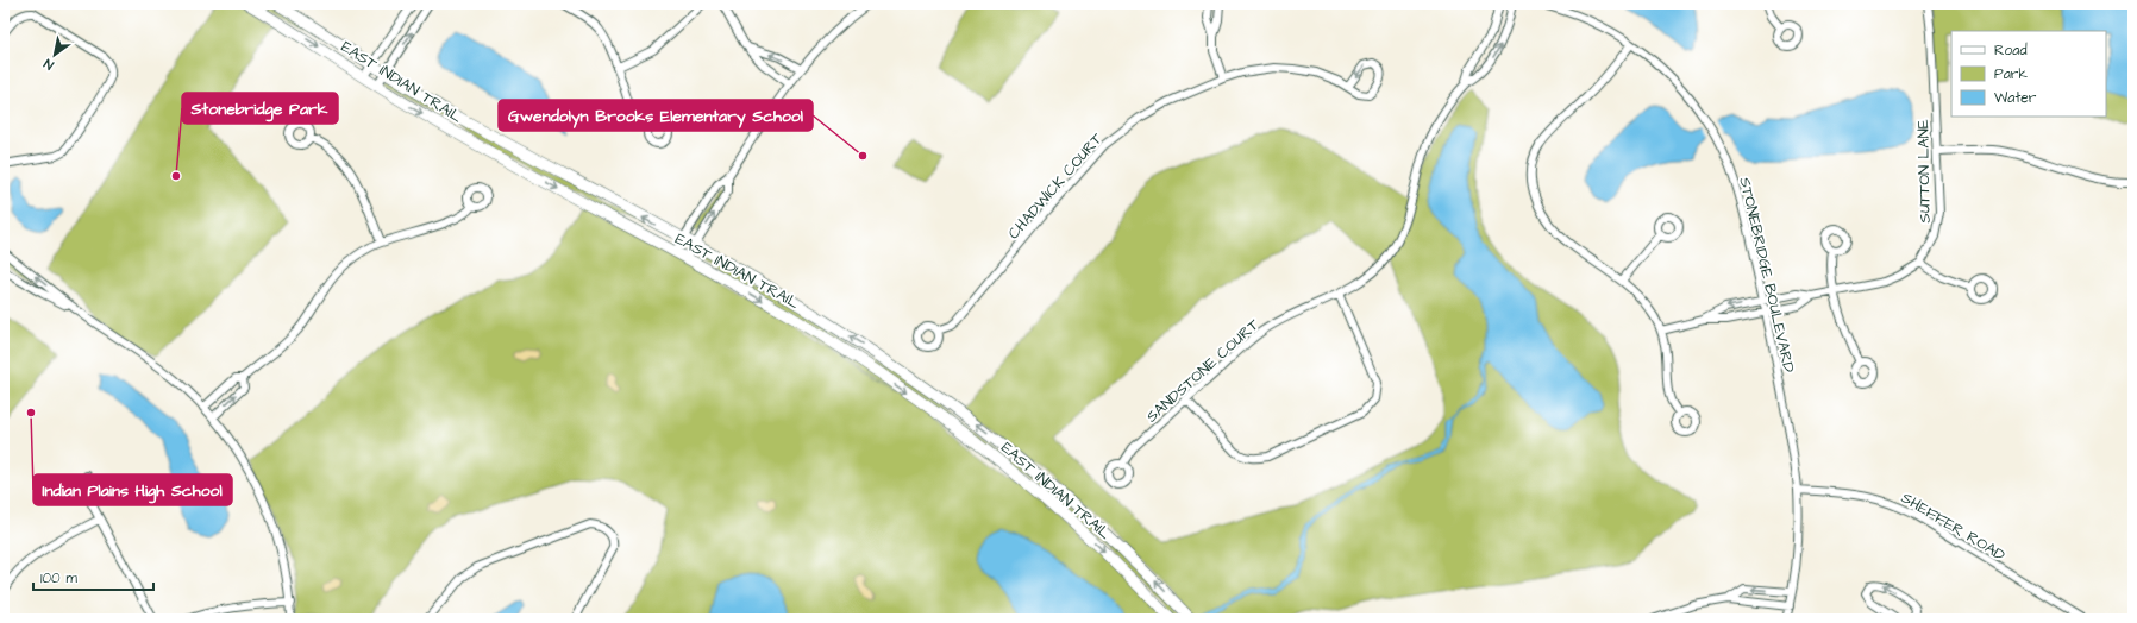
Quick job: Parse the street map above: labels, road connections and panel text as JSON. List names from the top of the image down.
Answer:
{
  "streets": {
    "main road": ["EAST INDIAN TRAIL"],
    "street": [
      "SUTTON LANE",
      "CHADWICK COURT",
      "STONEBRIDGE BOULEVARD",
      "SANDSTONE COURT",
      "SHEFFER ROAD"
    ]
  },
  "crossings": [
    ["SUTTON LANE", "STONEBRIDGE BOULEVARD"],
    ["STONEBRIDGE BOULEVARD", "SHEFFER ROAD"]
  ],
  "places": ["Gwendolyn Brooks Elementary School", "Stonebridge Park", "Indian Plains High School"],
  "legend": ["Road", "Park", "Water"],
  "scale_bar": "100 m",
  "north": "bottom left"
}
